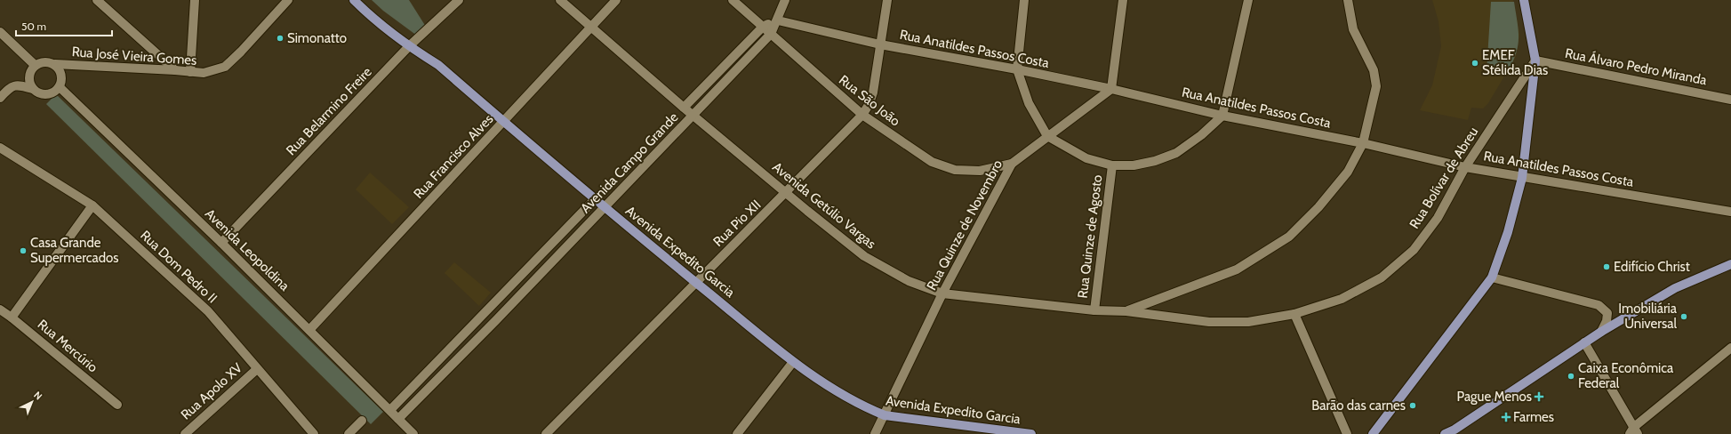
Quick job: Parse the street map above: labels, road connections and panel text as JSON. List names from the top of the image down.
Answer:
{
  "streets": {
    "main road": ["Avenida Expedito Garcia"],
    "street": [
      "Rua Anatildes Passos Costa",
      "Rua José Vieira Gomes",
      "Rua Álvaro Pedro Miranda",
      "Rua São João",
      "Rua Belarmino Freire",
      "Rua Francisco Alves",
      "Avenida Campo Grande",
      "Rua Bolívar de Abreu",
      "Avenida Getúlio Vargas",
      "Rua Pio XII",
      "Rua Quinze de Novembro",
      "Rua Quinze de Agosto",
      "Avenida Leopoldina",
      "Rua Dom Pedro II",
      "Rua Mercúrio",
      "Rua Apolo XV"
    ]
  },
  "crossings": [
    ["Rua Anatildes Passos Costa", "Avenida Campo Grande"],
    ["Rua Anatildes Passos Costa", "Rua Bolívar de Abreu"],
    ["Rua Anatildes Passos Costa", "Rua Pio XII"],
    ["Rua Anatildes Passos Costa", "Rua Quinze de Novembro"],
    ["Rua José Vieira Gomes", "Avenida Leopoldina"],
    ["Rua Álvaro Pedro Miranda", "Rua Bolívar de Abreu"],
    ["Rua São João", "Avenida Campo Grande"],
    ["Rua São João", "Rua Pio XII"],
    ["Rua São João", "Rua Quinze de Novembro"],
    ["Rua Belarmino Freire", "Avenida Leopoldina"],
    ["Rua Belarmino Freire", "Avenida Expedito Garcia"],
    ["Rua Francisco Alves", "Avenida Getúlio Vargas"],
    ["Rua Francisco Alves", "Avenida Leopoldina"],
    ["Rua Francisco Alves", "Avenida Expedito Garcia"],
    ["Avenida Campo Grande", "Avenida Getúlio Vargas"],
    ["Avenida Campo Grande", "Avenida Leopoldina"],
    ["Avenida Campo Grande", "Avenida Expedito Garcia"],
    ["Rua Bolívar de Abreu", "Avenida Getúlio Vargas"],
    ["Avenida Getúlio Vargas", "Rua Pio XII"],
    ["Avenida Getúlio Vargas", "Rua Quinze de Novembro"],
    ["Avenida Getúlio Vargas", "Rua Quinze de Agosto"],
    ["Rua Pio XII", "Avenida Expedito Garcia"],
    ["Rua Quinze de Novembro", "Avenida Expedito Garcia"],
    ["Rua Dom Pedro II", "Rua Apolo XV"]
  ],
  "places": {
    "other": [
      "Simonatto",
      "EMEF Stélida Dias",
      "Casa Grande Supermercados",
      "Edifício Christ",
      "Imobiliária Universal",
      "Caixa Econômica Federal",
      "Barão das carnes"
    ],
    "health": ["Pague Menos", "Farmes"]
  },
  "scale_bar": "50 m",
  "north": "top right"
}
